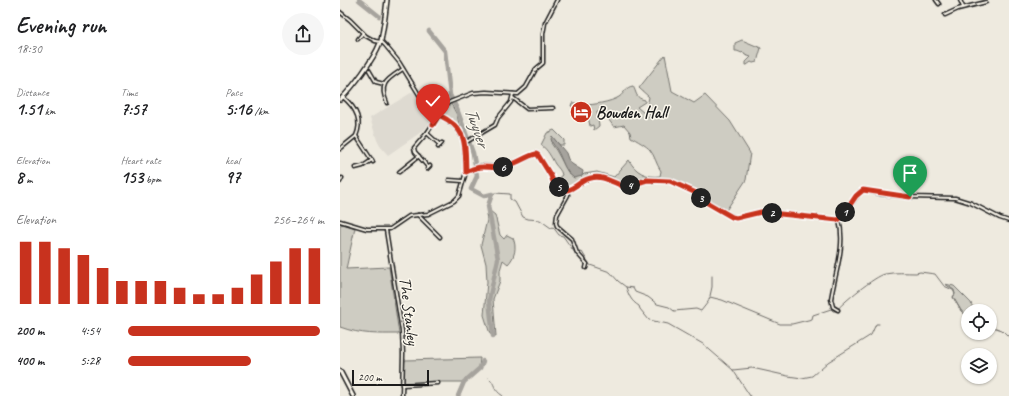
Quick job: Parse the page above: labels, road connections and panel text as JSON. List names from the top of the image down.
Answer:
{
  "streets": {
    "street": ["The Stanley"]
  },
  "water": ["Twyver"],
  "places": {
    "hotel": ["Bowden Hall"]
  },
  "scale_bar": "200 m",
  "page": {
    "heading": ["Evening run", "18:30"],
    "stats": [
      ["Distance", "1.51 km"],
      ["Time", "7:57"],
      ["Pace", "5:16 /km"],
      ["Elevation", "8 m"],
      ["Heart rate", "153 bpm"],
      ["kcal", "97"]
    ],
    "pins": [
      "6",
      "4",
      "5",
      "3",
      "1",
      "2"
    ],
    "chart": ["Elevation", "256–264 m"],
    "list": [
      {
        "name": "200 m",
        "note": "4:54"
      },
      {
        "name": "400 m",
        "note": "5:28"
      }
    ],
    "scale": "200 m"
  }
}
